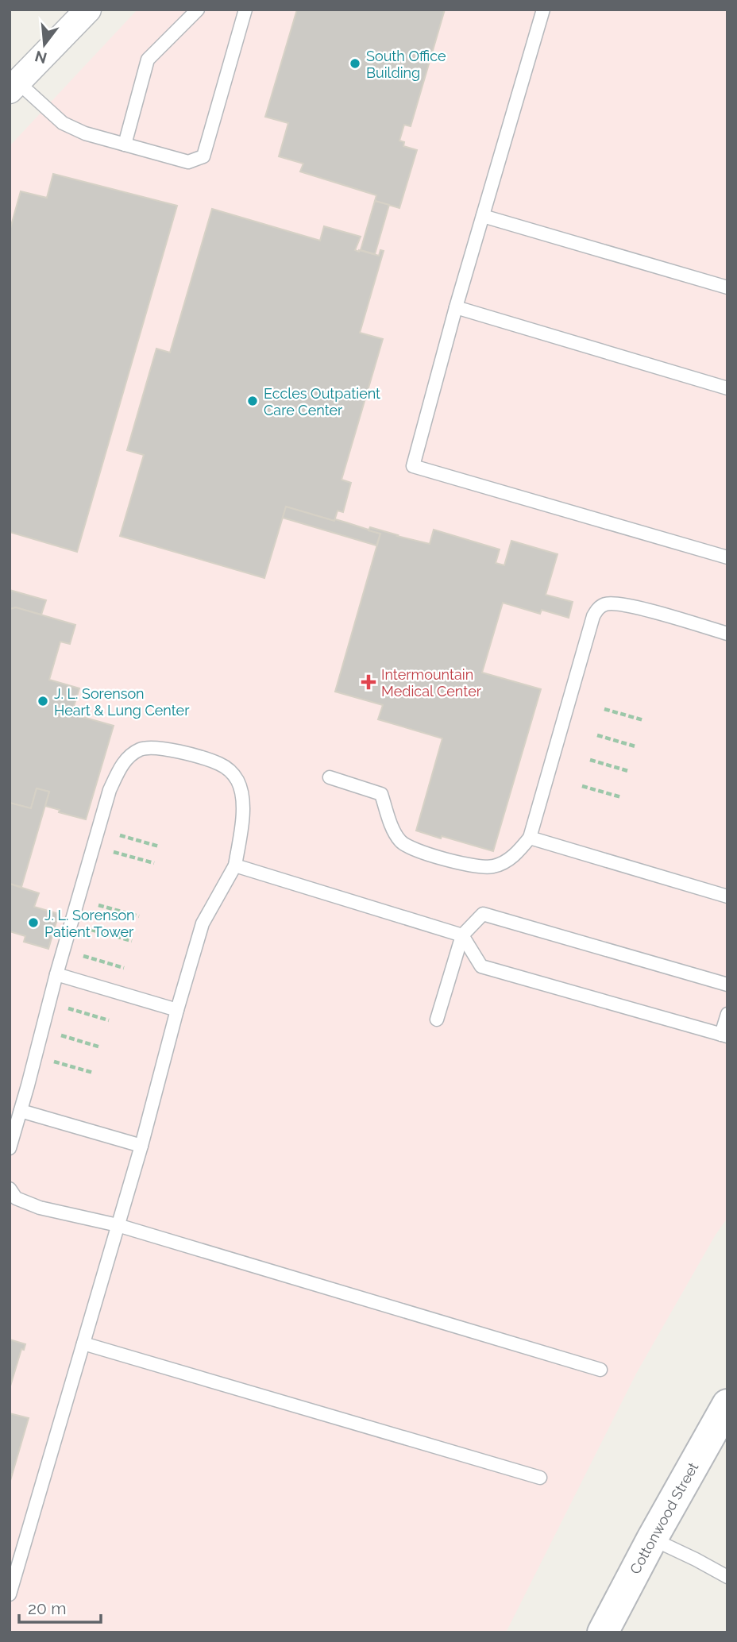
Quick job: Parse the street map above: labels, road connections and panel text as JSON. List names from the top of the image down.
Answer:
{
  "streets": {
    "street": ["Cottonwood Street"]
  },
  "places": {
    "other": [
      "South Office Building",
      "Eccles Outpatient Care Center",
      "J. L. Sorenson Heart & Lung Center",
      "J. L. Sorenson Patient Tower"
    ],
    "health": ["Intermountain Medical Center"]
  },
  "scale_bar": "20 m",
  "north": "bottom"
}
